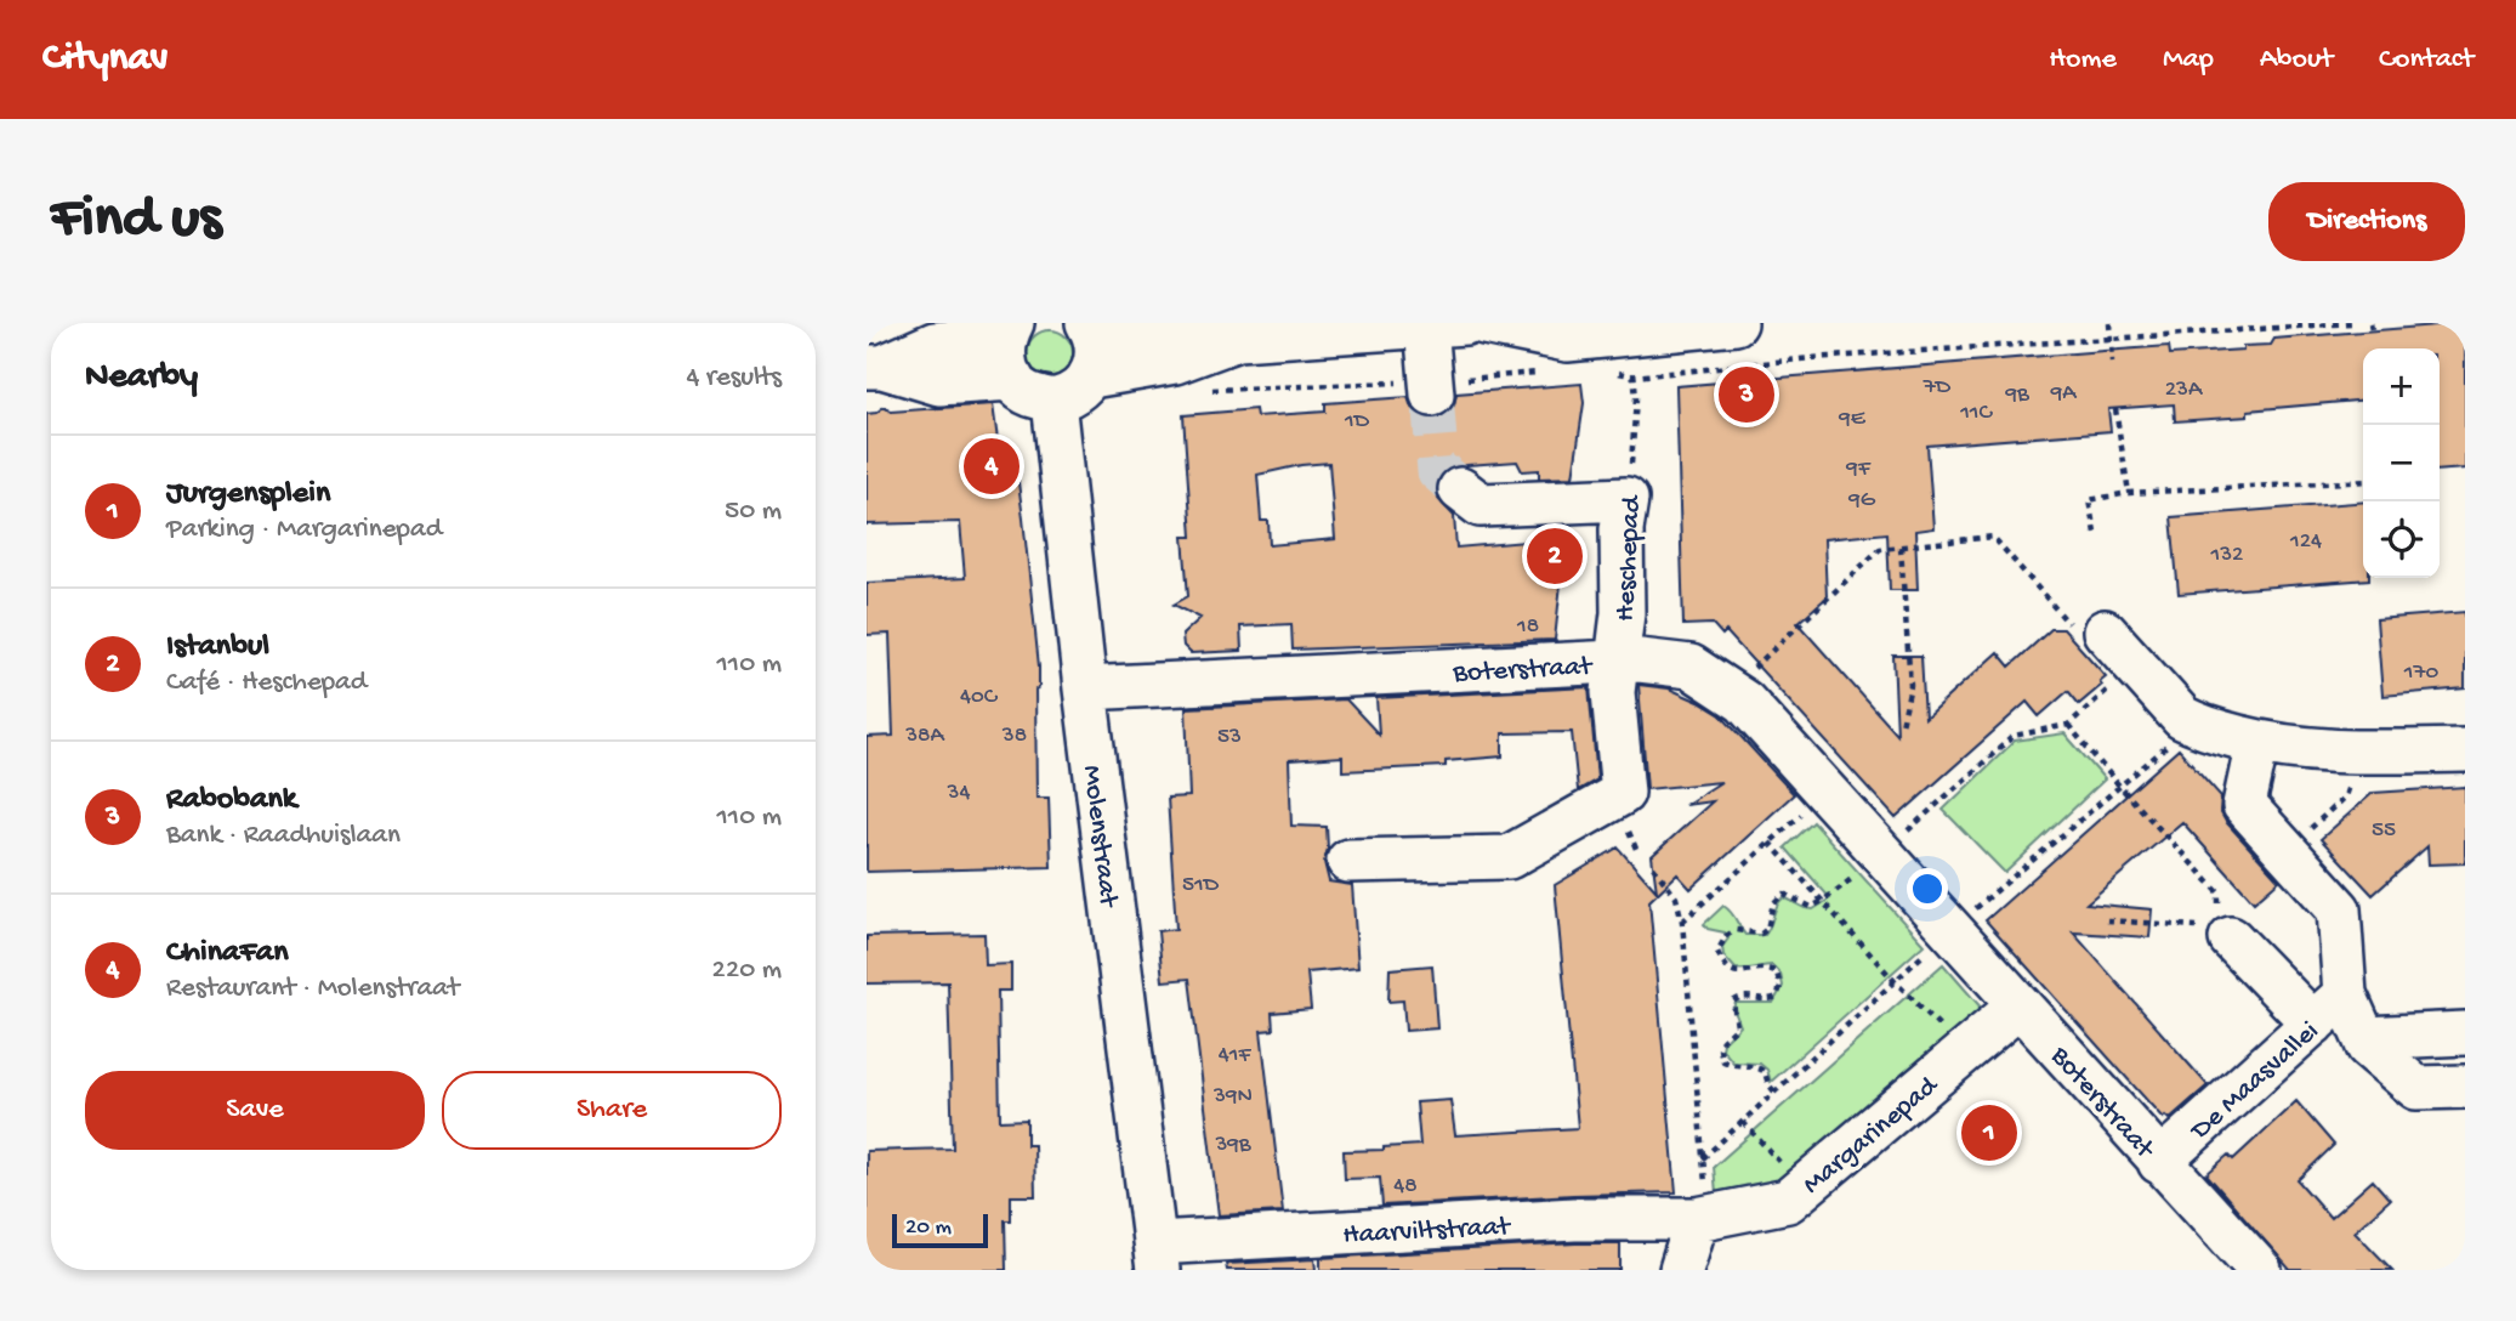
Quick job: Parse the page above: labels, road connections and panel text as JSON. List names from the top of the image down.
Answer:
{
  "streets": {
    "street": [
      "Heschepad",
      "Boterstraat",
      "Molenstraat",
      "De Maasvallei",
      "Margarinepad",
      "Haarviltstraat"
    ]
  },
  "crossings": [
    ["Heschepad", "Boterstraat"],
    ["Boterstraat", "Molenstraat"],
    ["Boterstraat", "De Maasvallei"],
    ["Boterstraat", "Margarinepad"],
    ["Molenstraat", "Haarviltstraat"],
    ["Margarinepad", "Haarviltstraat"]
  ],
  "house_numbers": [
    "7D",
    "23A",
    "9A",
    "9B",
    "11C",
    "9E",
    "1D",
    "9F",
    "9G",
    "124",
    "132",
    "18",
    "170",
    "40C",
    "38A",
    "38",
    "53",
    "34",
    "55",
    "51D",
    "41F",
    "39N",
    "39B",
    "48"
  ],
  "scale_bar": "20 m",
  "page": {
    "header": "Citynav",
    "nav": [
      "Home",
      "Map",
      "About",
      "Contact"
    ],
    "buttons": [
      "Directions",
      ["Save", "Share"]
    ],
    "title": "Find us",
    "heading": ["Nearby", "4 results"],
    "map_buttons": ["+", "−"],
    "pins": [
      "3",
      "4",
      "2",
      "1"
    ],
    "list": [
      {
        "mark": "1",
        "name": "Jurgensplein",
        "note": "Parking · Margarinepad",
        "value": "50 m"
      },
      {
        "mark": "2",
        "name": "Istanbul",
        "note": "Café · Heschepad",
        "value": "110 m"
      },
      {
        "mark": "3",
        "name": "Rabobank",
        "note": "Bank · Raadhuislaan",
        "value": "110 m"
      },
      {
        "mark": "4",
        "name": "ChinaFan",
        "note": "Restaurant · Molenstraat",
        "value": "220 m"
      }
    ],
    "scale": "20 m"
  }
}
